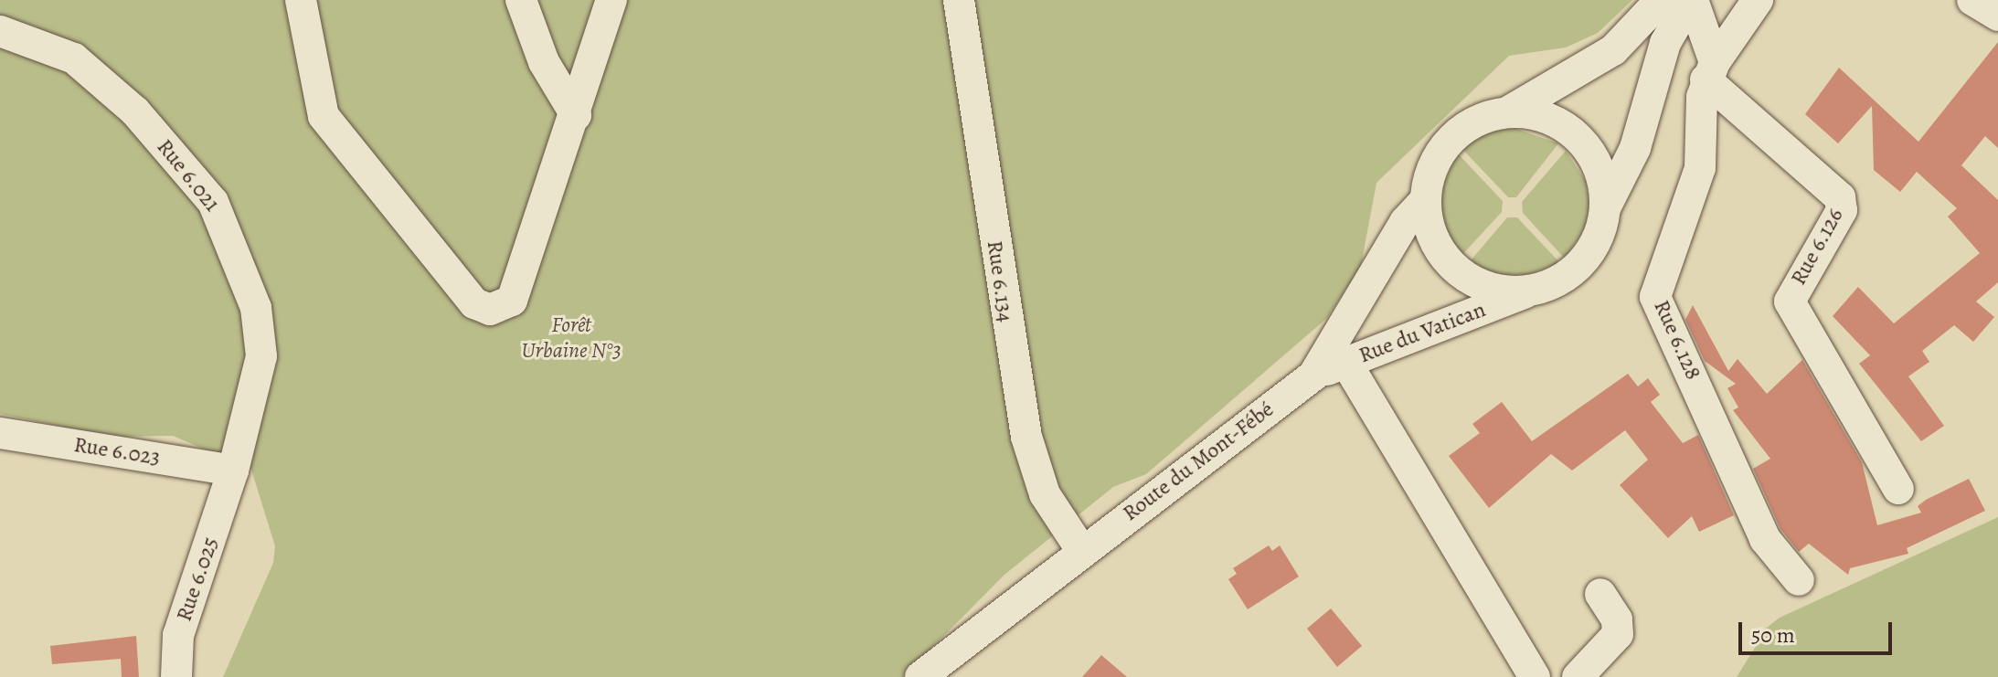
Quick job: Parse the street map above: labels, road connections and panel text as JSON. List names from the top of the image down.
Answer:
{
  "streets": {
    "street": [
      "Rue 6.021",
      "Rue 6.126",
      "Rue 6.134",
      "Rue du Vatican",
      "Rue 6.128",
      "Rue 6.023",
      "Route du Mont-Fébé",
      "Rue 6.025"
    ]
  },
  "crossings": [
    ["Rue 6.021", "Rue 6.023"],
    ["Rue 6.021", "Rue 6.025"],
    ["Rue 6.126", "Rue 6.128"],
    ["Rue 6.134", "Route du Mont-Fébé"],
    ["Rue du Vatican", "Route du Mont-Fébé"],
    ["Rue 6.023", "Rue 6.025"]
  ],
  "parks": ["Forêt Urbaine N°3"],
  "scale_bar": "50 m"
}
